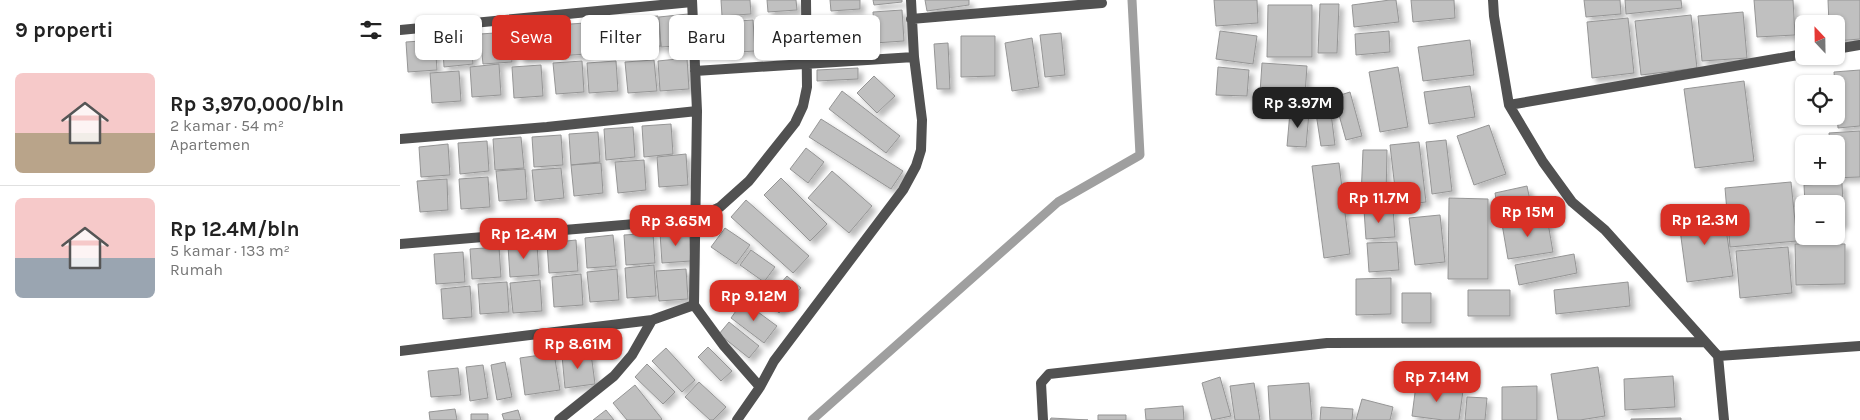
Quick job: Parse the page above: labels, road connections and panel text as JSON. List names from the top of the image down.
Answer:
{
  "north": "top",
  "page": {
    "heading": "9 properti",
    "map_buttons": ["+", "−"],
    "chip": [
      "Beli",
      "Sewa",
      "Filter",
      "Baru",
      "Apartemen"
    ],
    "list": [
      {
        "name": "Rp 3,970,000/bln",
        "note": "2 kamar · 54 m² · Apartemen"
      },
      {
        "name": "Rp 12.4M/bln",
        "note": "5 kamar · 133 m² · Rumah"
      }
    ],
    "price": [
      "Rp 3.97M",
      "Rp 11.7M",
      "Rp 15M",
      "Rp 12.3M",
      "Rp 3.65M",
      "Rp 12.4M",
      "Rp 9.12M",
      "Rp 8.61M",
      "Rp 7.14M"
    ]
  }
}
